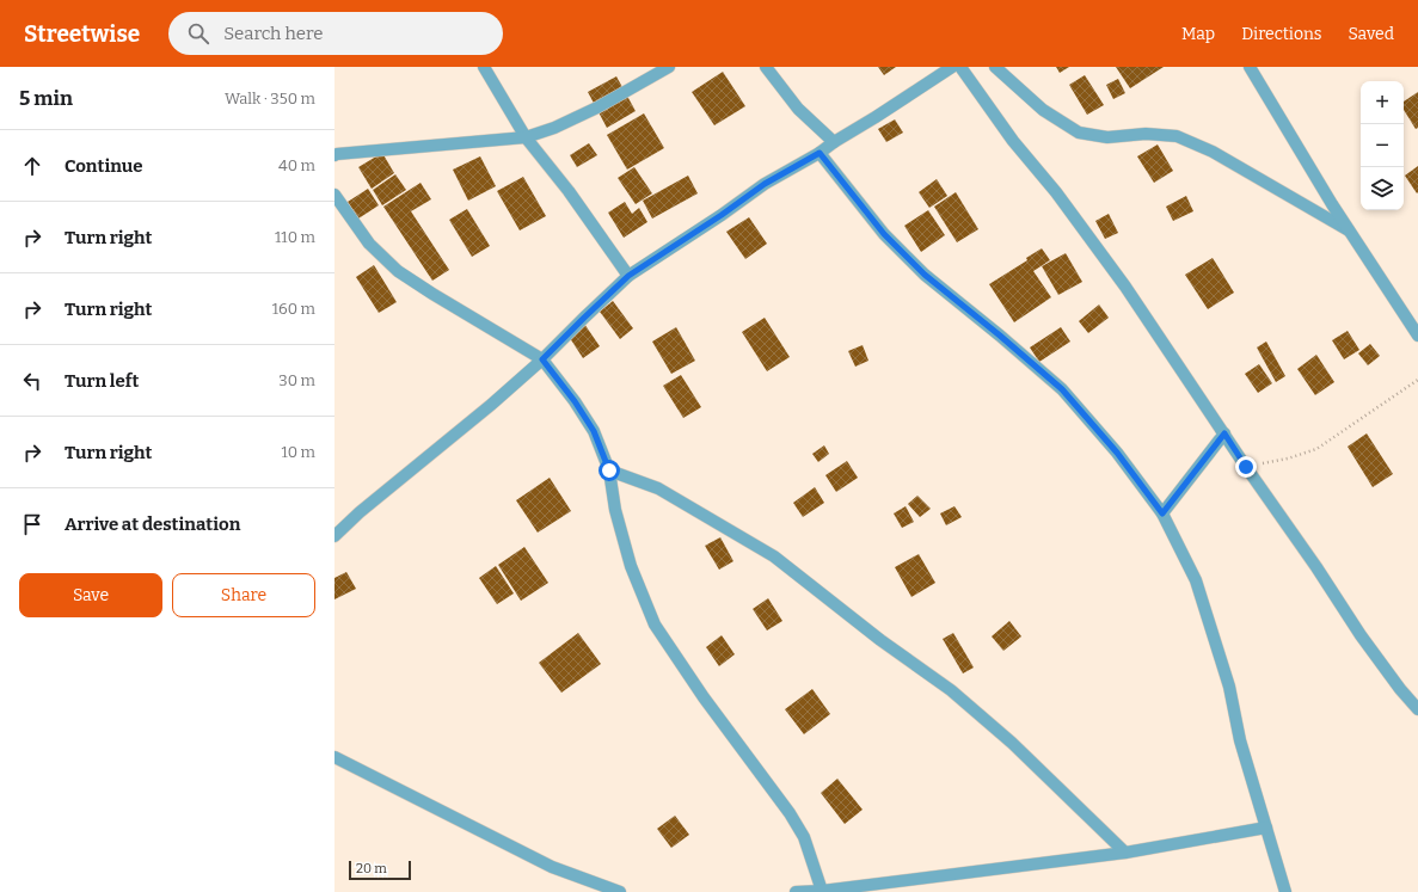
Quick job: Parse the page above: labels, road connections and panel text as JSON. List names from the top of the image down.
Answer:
{
  "scale_bar": "20 m",
  "page": {
    "header": "Streetwise",
    "search": "Search here",
    "nav": ["Map", "Directions", "Saved"],
    "heading": ["5 min", "Walk · 350 m"],
    "map_buttons": ["+", "−"],
    "list": [
      ["Continue", "40 m"],
      ["Turn right", "110 m"],
      ["Turn right", "160 m"],
      ["Turn left", "30 m"],
      ["Turn right", "10 m"],
      "Arrive at destination"
    ],
    "buttons": ["Save", "Share"],
    "scale": "20 m"
  }
}
